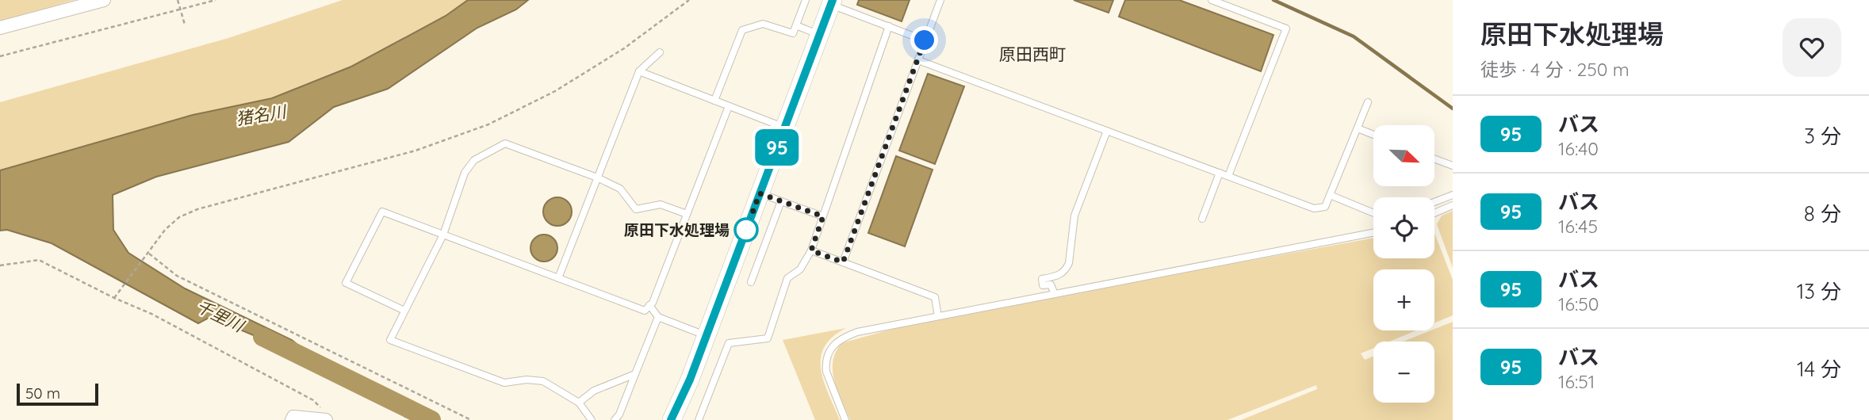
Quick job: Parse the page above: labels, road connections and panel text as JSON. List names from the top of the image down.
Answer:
{
  "districts": ["原田西町"],
  "water": ["猪名川", "千里川"],
  "places": ["原田下水処理場"],
  "lines": ["bus line 95"],
  "scale_bar": "50 m",
  "north": "bottom right",
  "page": {
    "on_map": "95",
    "heading": ["原田下水処理場", "徒歩 · 4 分 · 250 m"],
    "list": [
      {
        "mark": "95",
        "name": "バス",
        "note": "16:40",
        "value": "3 分"
      },
      {
        "mark": "95",
        "name": "バス",
        "note": "16:45",
        "value": "8 分"
      },
      {
        "mark": "95",
        "name": "バス",
        "note": "16:50",
        "value": "13 分"
      },
      {
        "mark": "95",
        "name": "バス",
        "note": "16:51",
        "value": "14 分"
      }
    ],
    "map_buttons": ["+", "−"],
    "scale": "50 m"
  }
}
